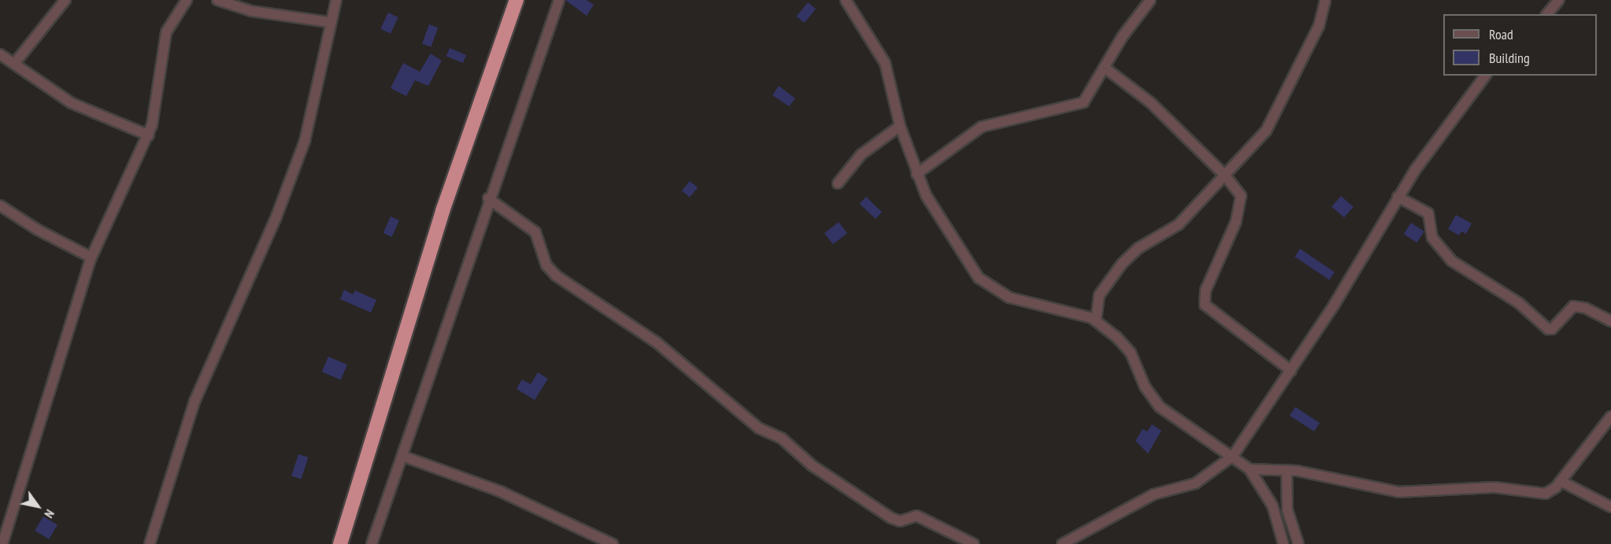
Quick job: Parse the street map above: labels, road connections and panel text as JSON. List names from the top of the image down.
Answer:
{
  "legend": ["Road", "Building"],
  "north": "bottom right"
}
